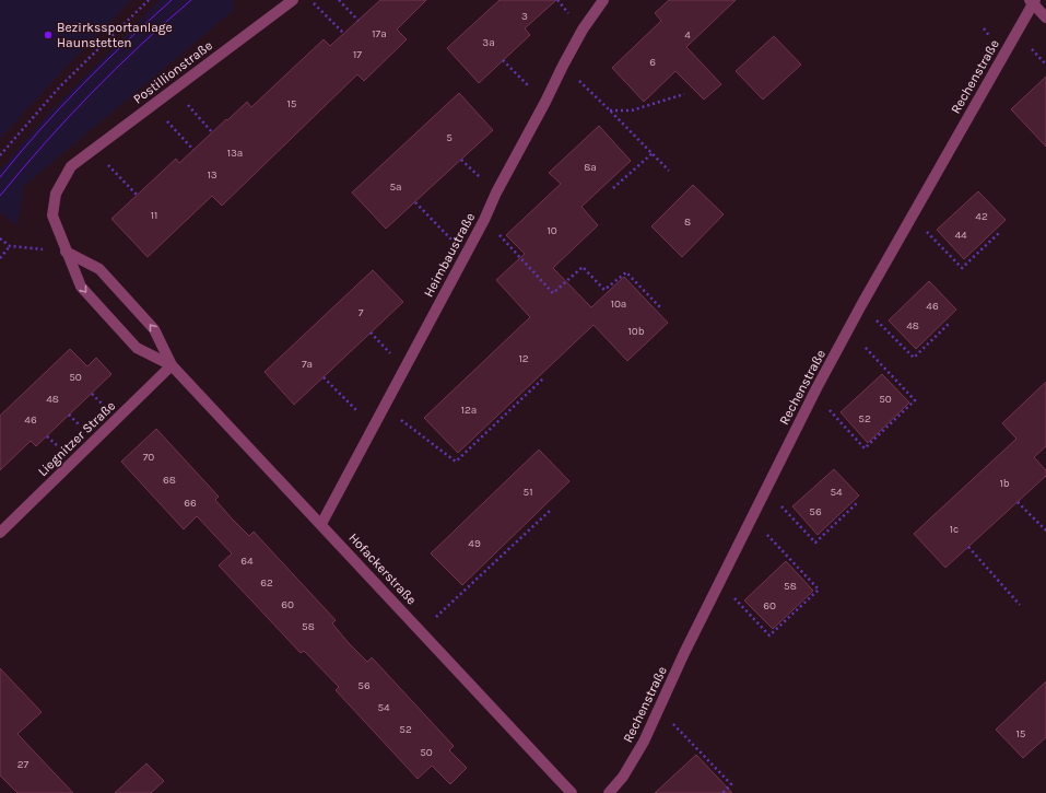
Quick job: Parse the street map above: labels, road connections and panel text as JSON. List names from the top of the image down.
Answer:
{
  "streets": {
    "street": [
      "Postillionstraße",
      "Rechenstraße",
      "Heimbaustraße",
      "Liegnitzer Straße",
      "Hofackerstraße"
    ]
  },
  "crossings": [
    ["Postillionstraße", "Hofackerstraße"],
    ["Heimbaustraße", "Hofackerstraße"],
    ["Liegnitzer Straße", "Hofackerstraße"]
  ],
  "places": ["Bezirkssportanlage Haunstetten"],
  "house_numbers": [
    "3",
    "17a",
    "4",
    "3a",
    "17",
    "6",
    "15",
    "5",
    "13a",
    "8a",
    "13",
    "5a",
    "11",
    "42",
    "8",
    "10",
    "44",
    "10a",
    "46",
    "7",
    "48",
    "10b",
    "12",
    "7a",
    "50",
    "48",
    "50",
    "12a",
    "52",
    "46",
    "70",
    "68",
    "1b",
    "51",
    "54",
    "66",
    "56",
    "1c",
    "49",
    "64",
    "62",
    "58",
    "60",
    "60",
    "58",
    "56",
    "54",
    "52",
    "15",
    "50",
    "27"
  ]
}
